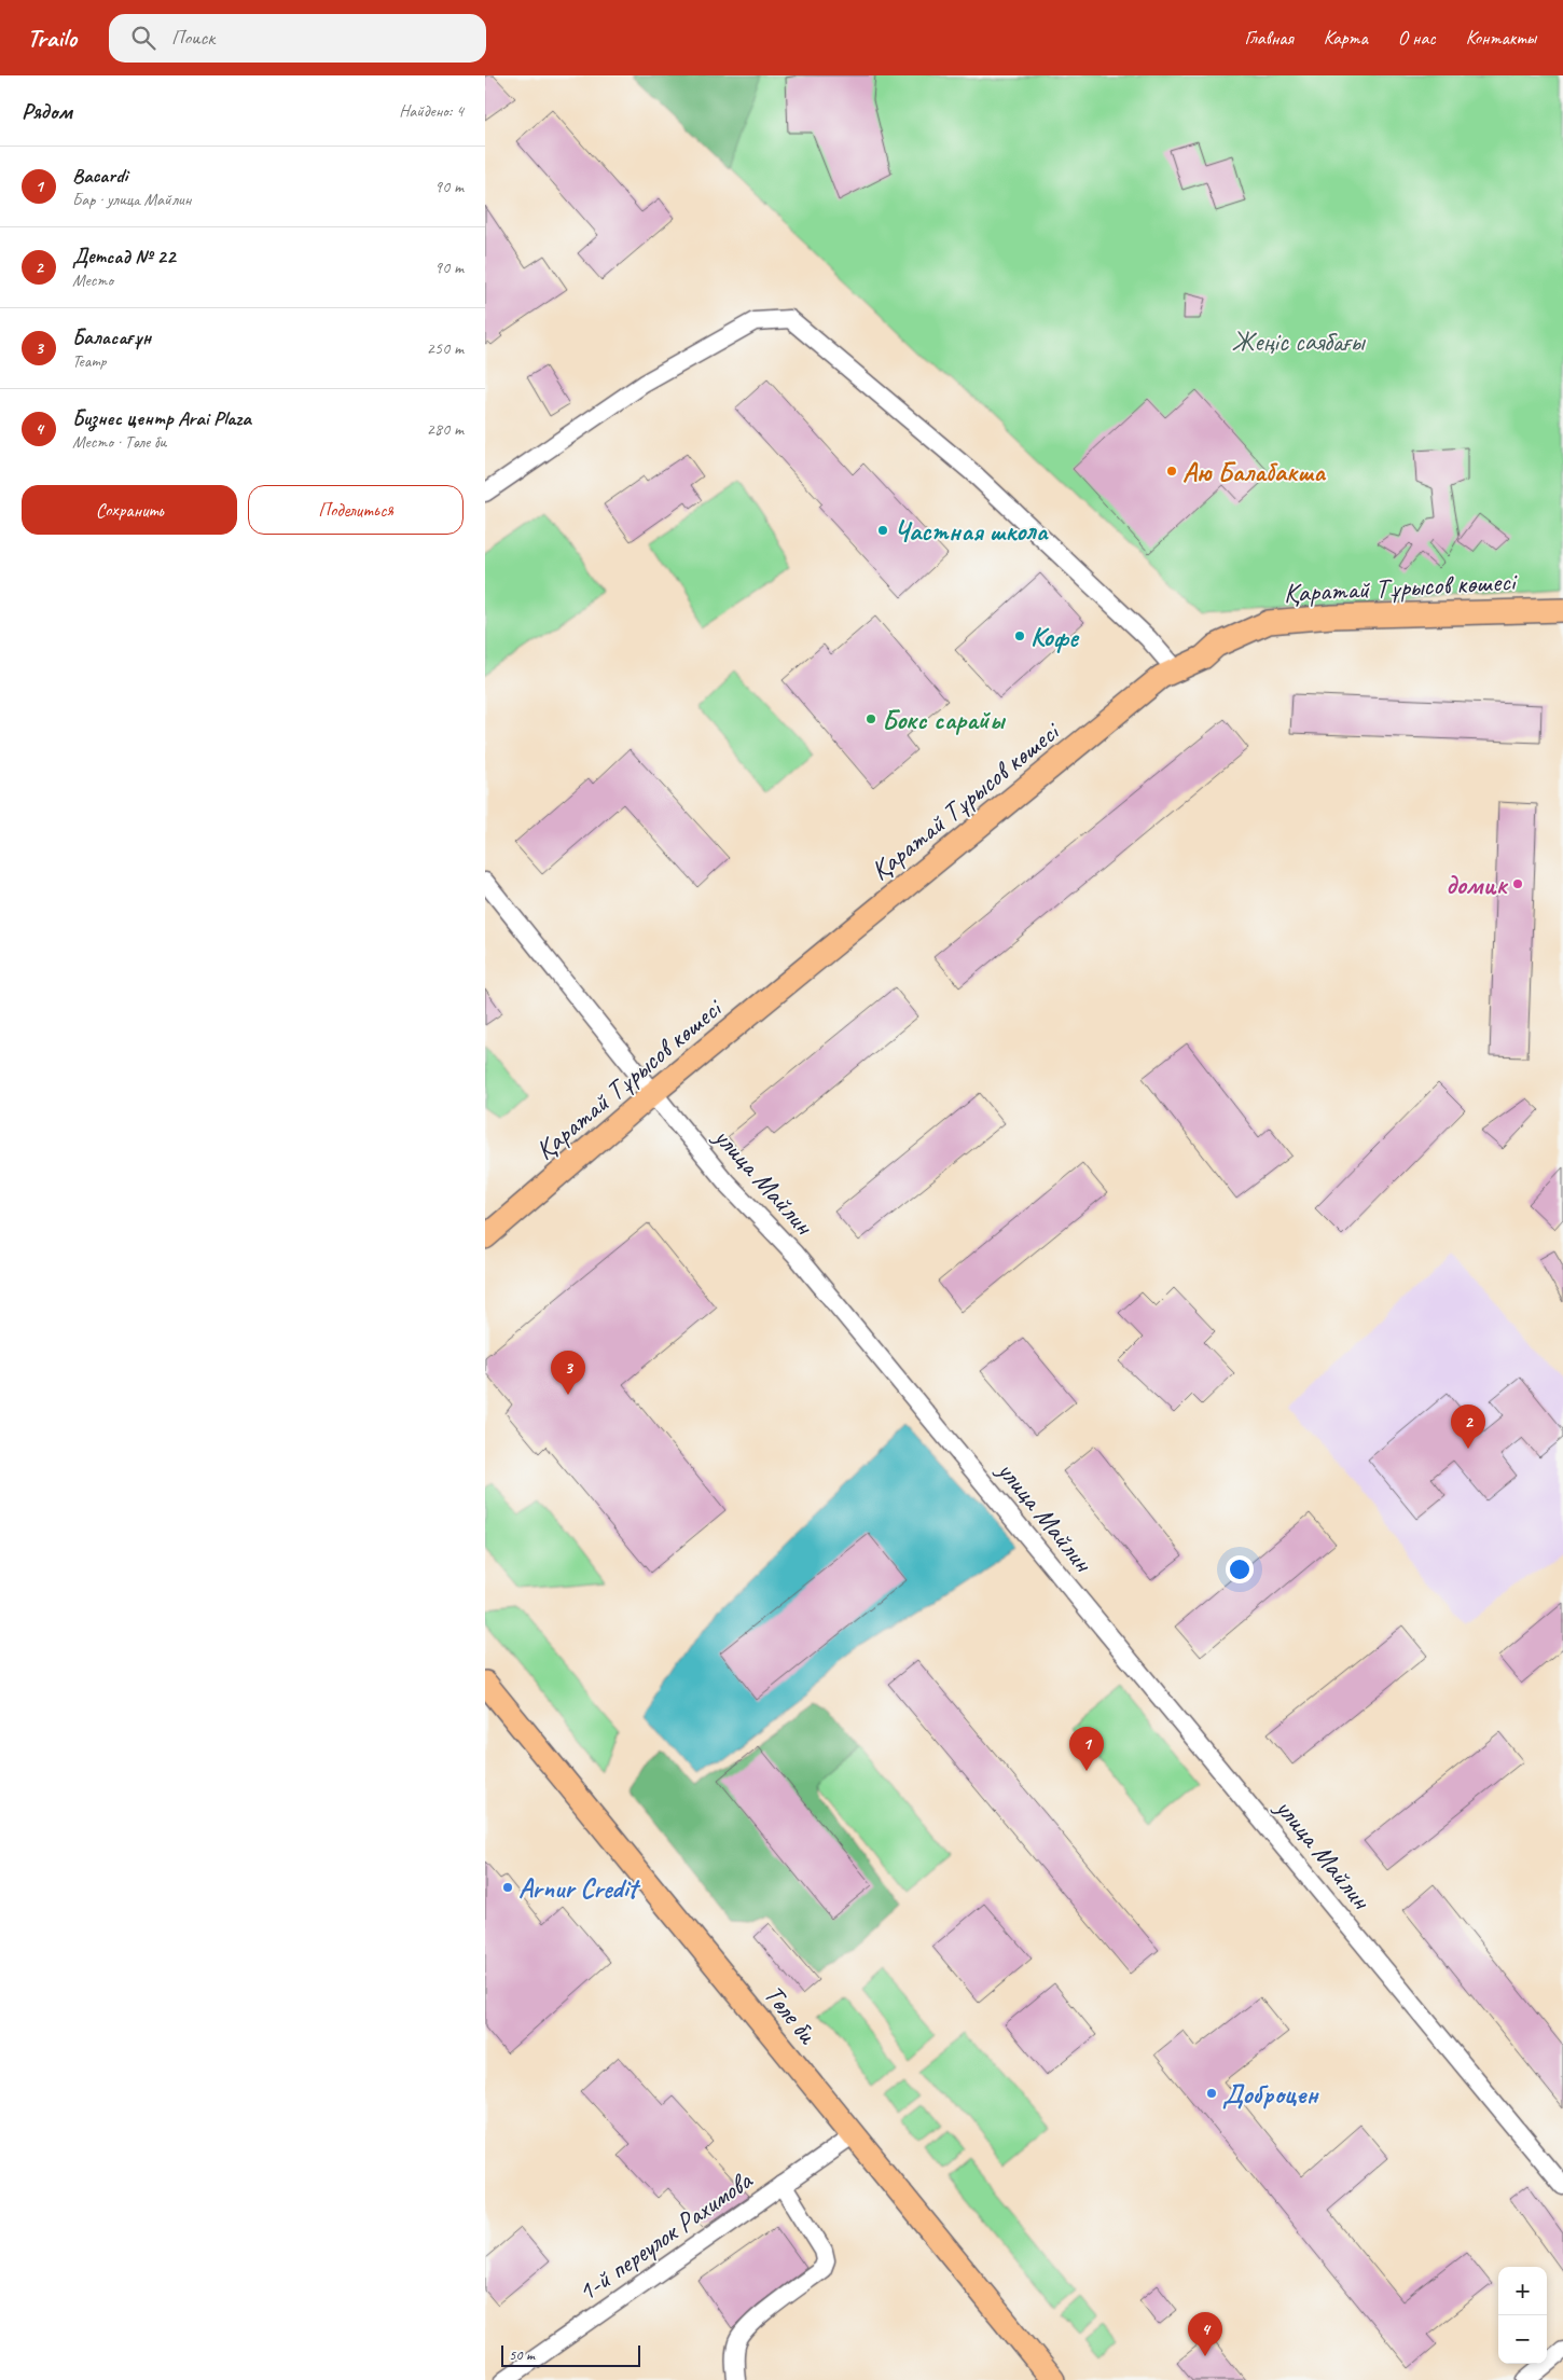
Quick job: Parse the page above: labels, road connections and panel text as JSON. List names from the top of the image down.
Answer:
{
  "streets": {
    "main road": ["Қаратай Тұрысов көшесі", "Төле би"],
    "street": ["улица Майлин", "1-й переулок Рахимова"]
  },
  "crossings": [
    ["Қаратай Тұрысов көшесі", "улица Майлин"],
    ["Төле би", "1-й переулок Рахимова"]
  ],
  "parks": ["Жеңіс саябағы"],
  "places": [
    "Аю Балабакша",
    "Частная школа",
    "Кофе",
    "Бокс сарайы",
    "домик",
    "Arnur Credit",
    "Доброцен"
  ],
  "scale_bar": "50 m",
  "page": {
    "header": "Trailo",
    "search": "Поиск",
    "nav": [
      "Главная",
      "Карта",
      "О нас",
      "Контакты"
    ],
    "heading": ["Рядом", "Найдено: 4"],
    "list": [
      {
        "mark": "1",
        "name": "Bacardi",
        "note": "Бар · улица Майлин",
        "value": "90 m"
      },
      {
        "mark": "2",
        "name": "Детсад № 22",
        "note": "Место",
        "value": "90 m"
      },
      {
        "mark": "3",
        "name": "Баласағұн",
        "note": "Театр",
        "value": "250 m"
      },
      {
        "mark": "4",
        "name": "Бизнес центр Arai Plaza",
        "note": "Место · Төле би",
        "value": "280 m"
      }
    ],
    "buttons": ["Сохранить", "Поделиться"],
    "pins": [
      "3",
      "2",
      "1",
      "4"
    ],
    "map_buttons": ["+", "−"],
    "scale": "50 m"
  }
}
